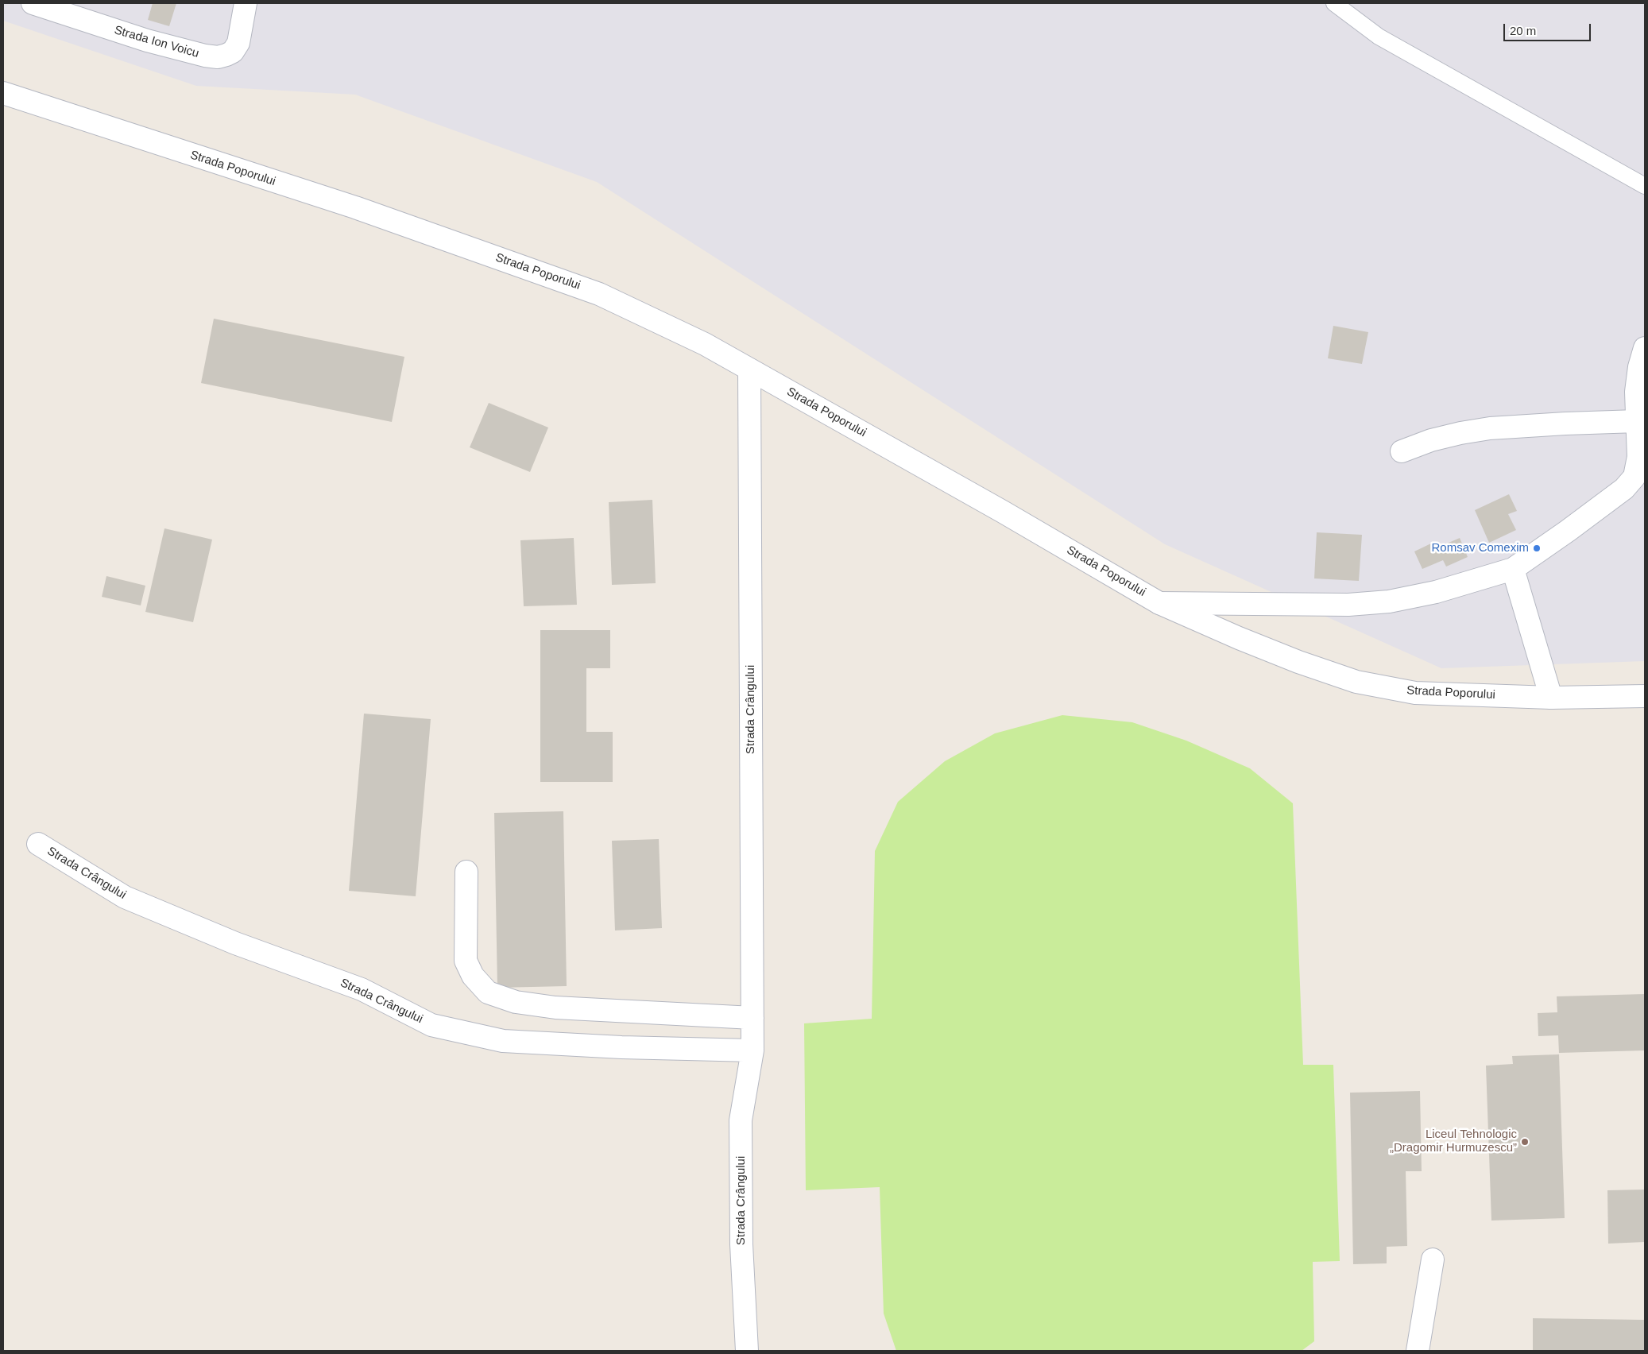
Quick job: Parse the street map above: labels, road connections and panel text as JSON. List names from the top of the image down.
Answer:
{
  "streets": {
    "street": ["Strada Ion Voicu", "Strada Poporului", "Strada Crângului"]
  },
  "crossings": [
    ["Strada Poporului", "Strada Crângului"]
  ],
  "places": ["Romsav Comexim", "Liceul Tehnologic „Dragomir Hurmuzescu”"],
  "scale_bar": "20 m"
}
